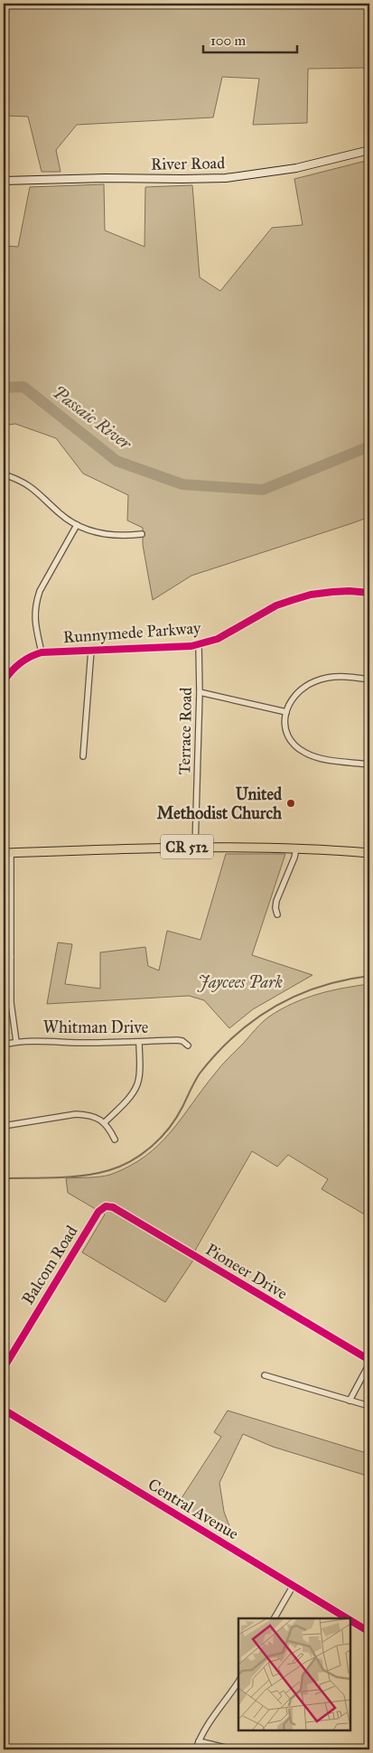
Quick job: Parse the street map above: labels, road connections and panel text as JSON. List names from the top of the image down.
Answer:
{
  "streets": {
    "main road": ["CR 512"],
    "street": [
      "River Road",
      "Runnymede Parkway",
      "Terrace Road",
      "Whitman Drive",
      "Balcom Road",
      "Pioneer Drive",
      "Central Avenue"
    ]
  },
  "crossings": [
    ["Runnymede Parkway", "Terrace Road"],
    ["Terrace Road", "CR 512"],
    ["Balcom Road", "Pioneer Drive"]
  ],
  "water": ["Passaic River"],
  "parks": ["Jaycees Park"],
  "places": ["United Methodist Church"],
  "scale_bar": "100 m"
}
